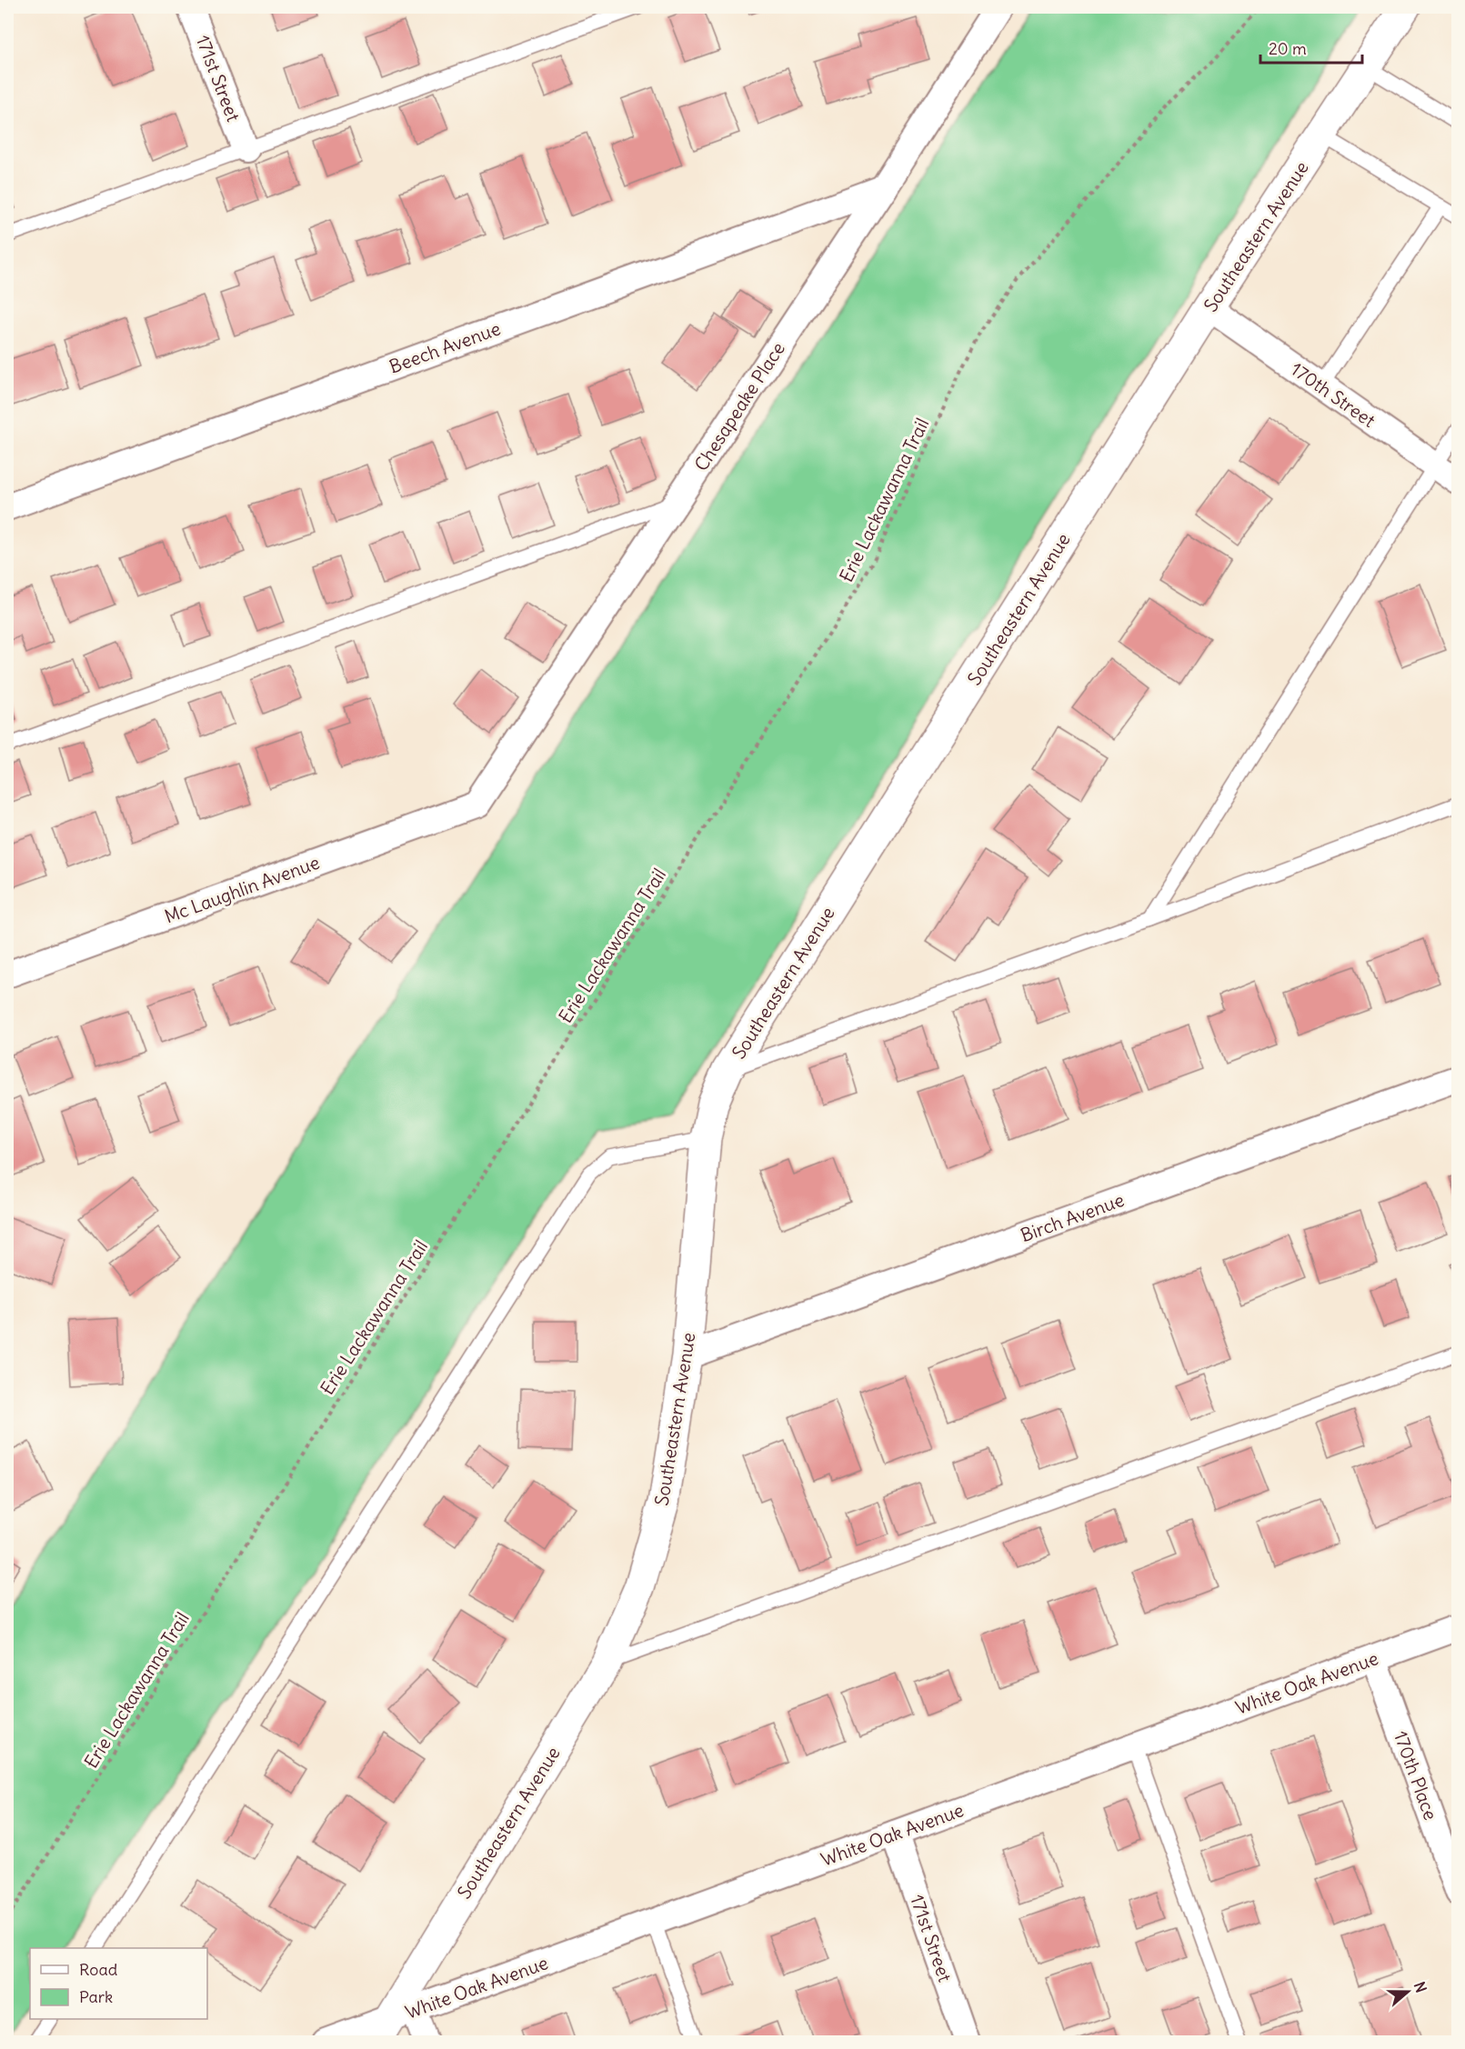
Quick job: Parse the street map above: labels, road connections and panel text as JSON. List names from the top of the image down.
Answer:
{
  "streets": {
    "street": [
      "171st Street",
      "Southeastern Avenue",
      "Beech Avenue",
      "170th Street",
      "Chesapeake Place",
      "Mc Laughlin Avenue",
      "Birch Avenue",
      "White Oak Avenue",
      "170th Place"
    ],
    "path": ["Erie Lackawanna Trail"]
  },
  "crossings": [
    ["171st Street", "White Oak Avenue"],
    ["Southeastern Avenue", "170th Street"],
    ["Southeastern Avenue", "Birch Avenue"],
    ["Southeastern Avenue", "White Oak Avenue"],
    ["Beech Avenue", "Chesapeake Place"],
    ["Chesapeake Place", "Mc Laughlin Avenue"],
    ["White Oak Avenue", "170th Place"]
  ],
  "legend": ["Road", "Park"],
  "scale_bar": "20 m",
  "north": "right"
}
